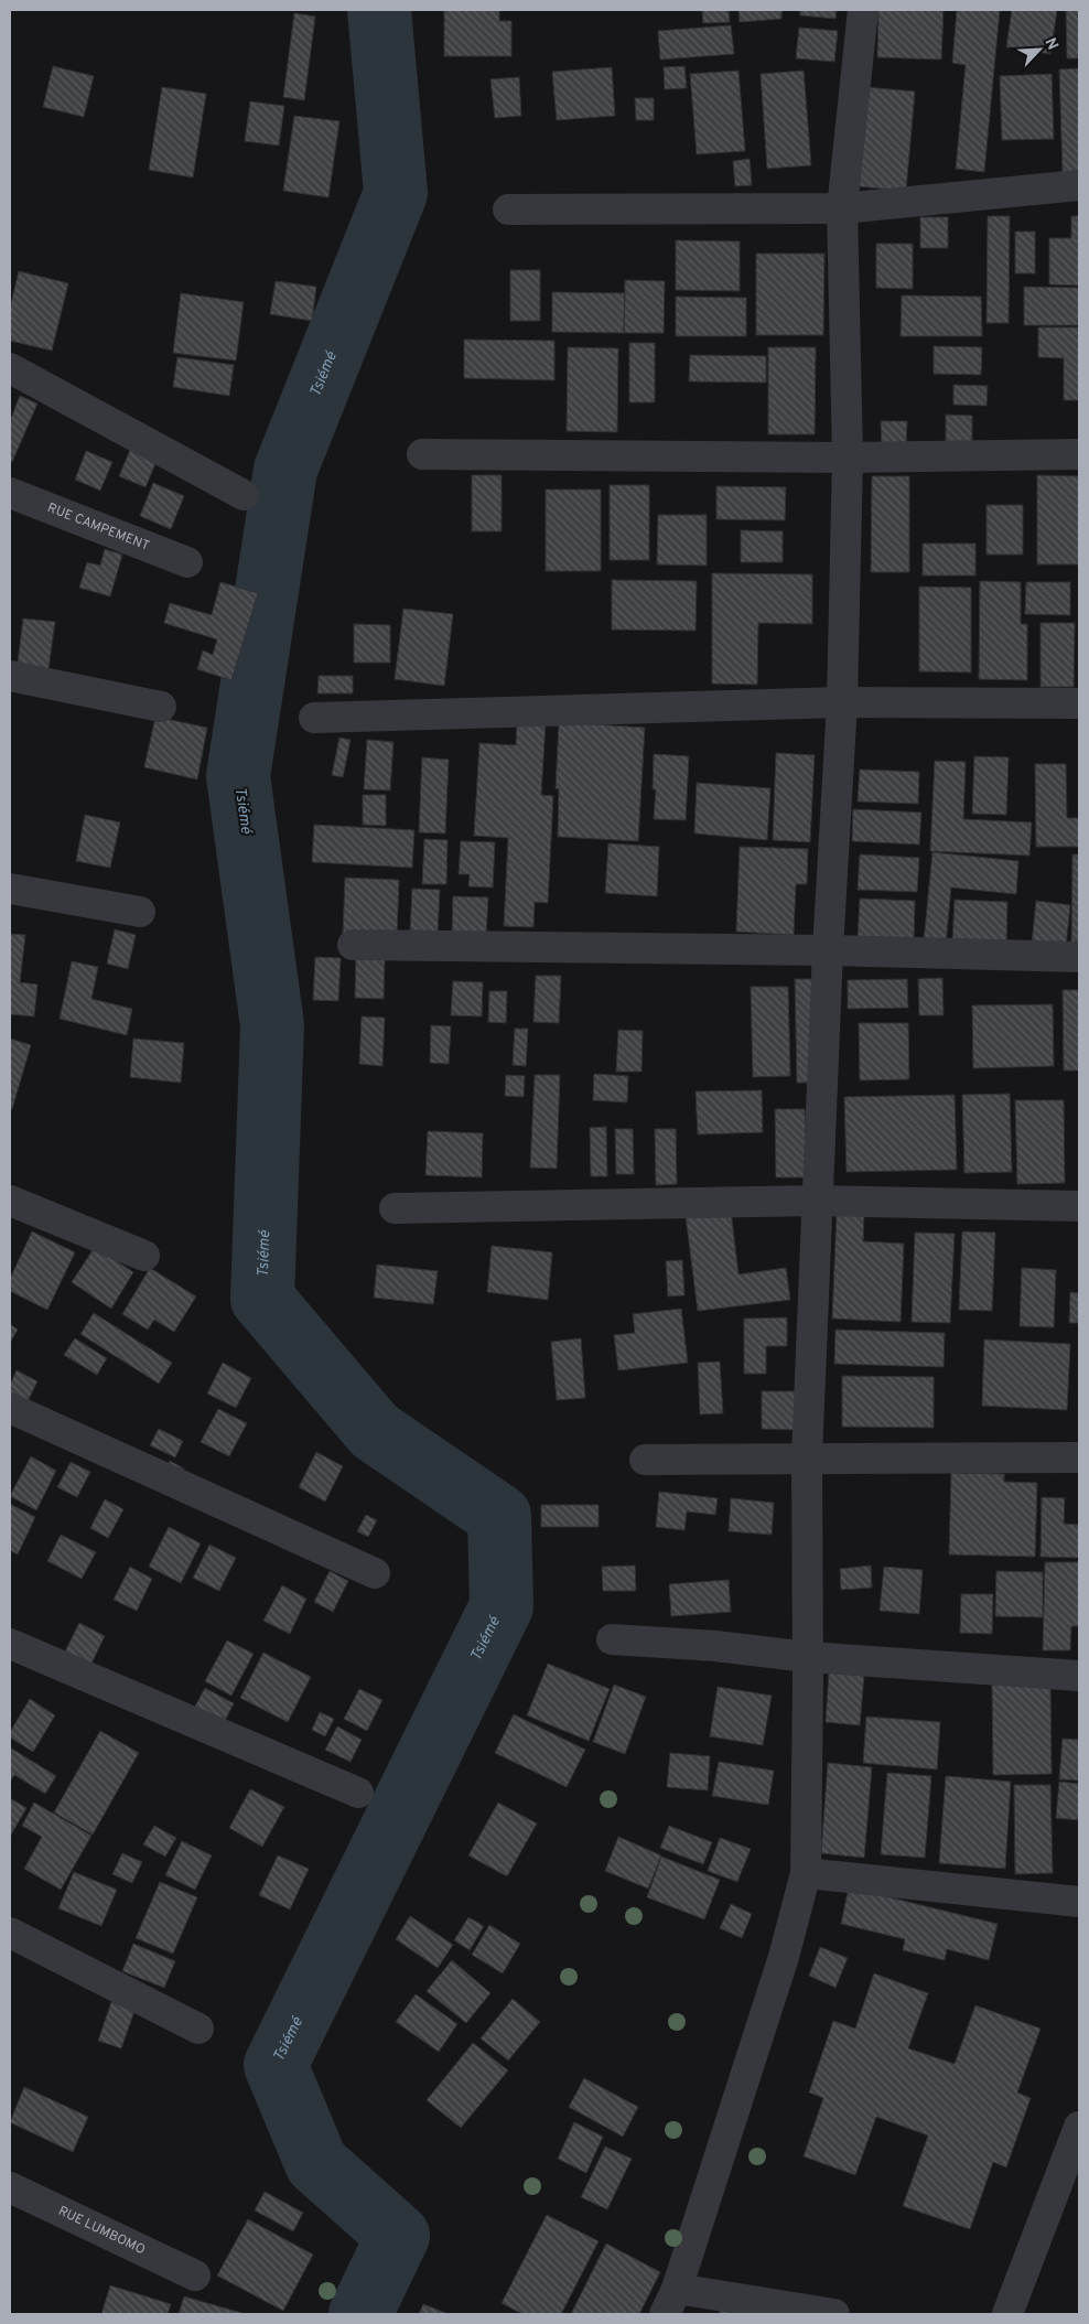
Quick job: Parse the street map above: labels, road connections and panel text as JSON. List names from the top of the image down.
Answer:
{
  "streets": {
    "street": ["RUE CAMPEMENT", "RUE LUMBOMO"]
  },
  "water": ["Tsiémé"],
  "north": "top right"
}
